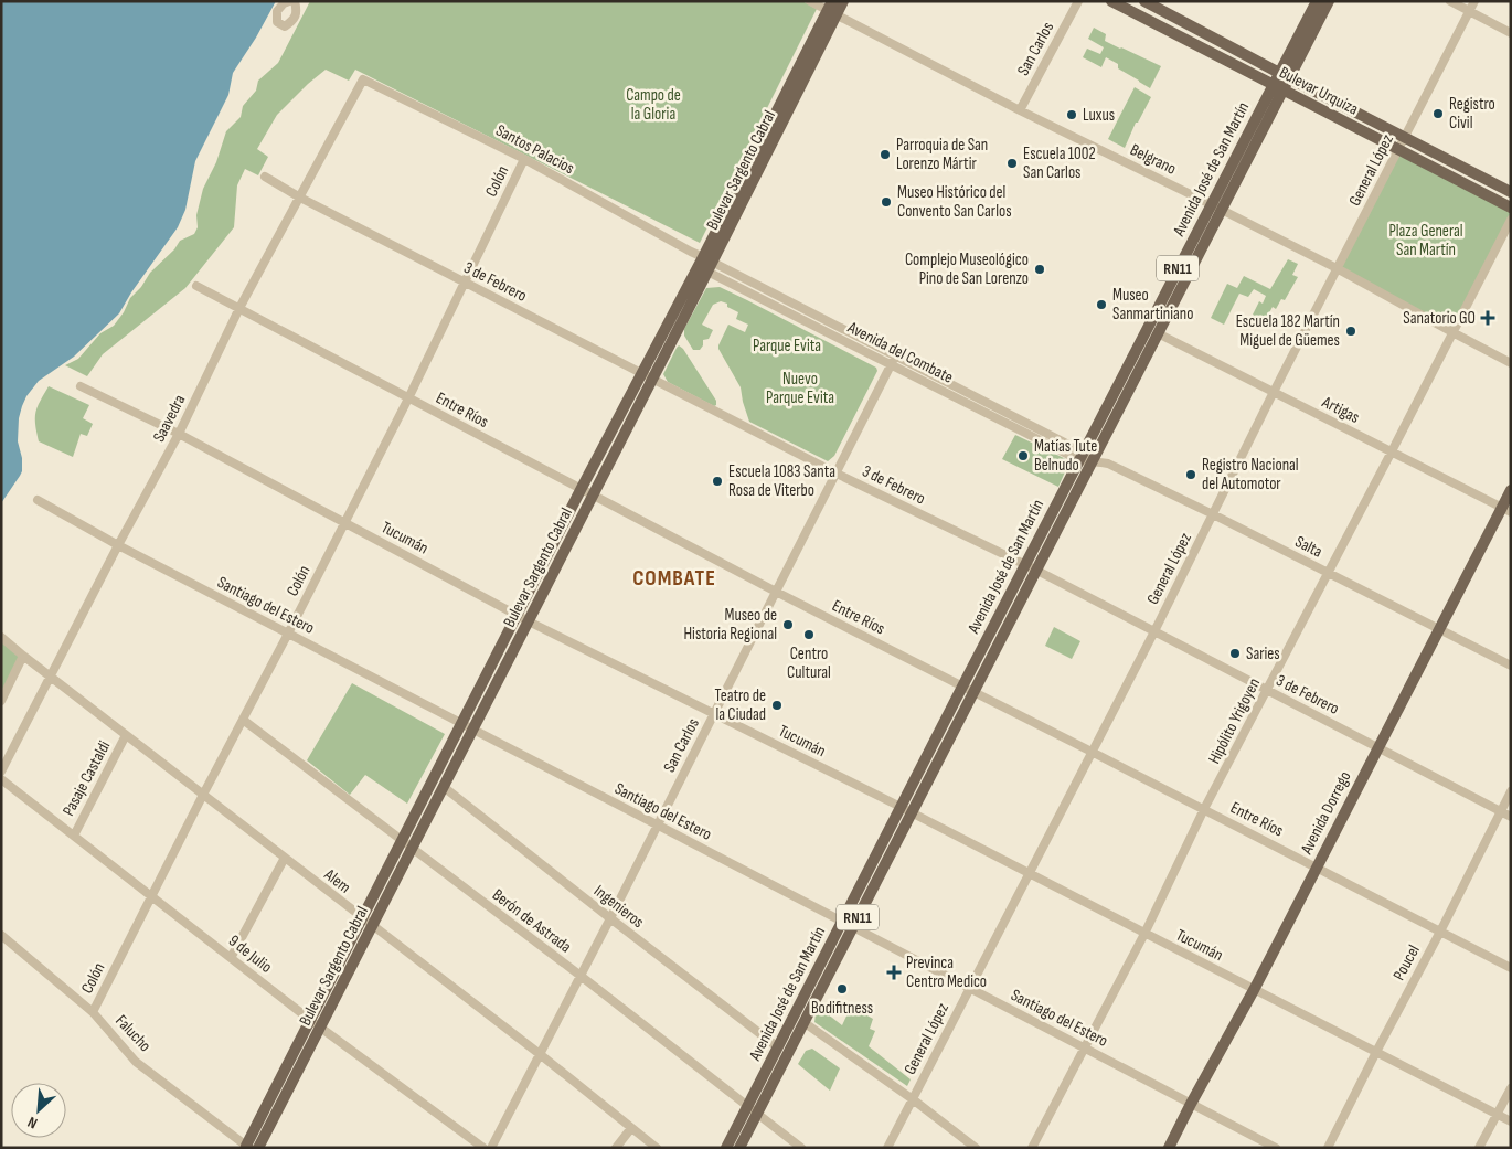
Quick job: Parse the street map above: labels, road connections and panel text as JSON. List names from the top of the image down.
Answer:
{
  "streets": {
    "main road": [
      "Bulevar Urquiza",
      "Avenida José de San Martín",
      "Bulevar Sargento Cabral",
      "RN11",
      "Avenida Dorrego"
    ],
    "street": [
      "San Carlos",
      "Santos Palacios",
      "Belgrano",
      "General López",
      "Colón",
      "3 de Febrero",
      "Avenida del Combate",
      "Entre Ríos",
      "Artigas",
      "Saavedra",
      "Tucumán",
      "Salta",
      "Santiago del Estero",
      "Hipólito Yrigoyen",
      "Pasaje Castaldi",
      "Alem",
      "Ingenieros",
      "Berón de Astrada",
      "9 de Julio",
      "Poucel",
      "Falucho"
    ]
  },
  "crossings": [
    ["San Carlos", "Belgrano"],
    ["San Carlos", "3 de Febrero"],
    ["San Carlos", "Avenida del Combate"],
    ["San Carlos", "Entre Ríos"],
    ["San Carlos", "Tucumán"],
    ["San Carlos", "Santiago del Estero"],
    ["San Carlos", "Alem"],
    ["San Carlos", "Ingenieros"],
    ["San Carlos", "Berón de Astrada"],
    ["Bulevar Urquiza", "Avenida José de San Martín"],
    ["Bulevar Urquiza", "General López"],
    ["Santos Palacios", "Bulevar Sargento Cabral"],
    ["Santos Palacios", "Colón"],
    ["Santos Palacios", "Avenida del Combate"],
    ["Santos Palacios", "Saavedra"],
    ["Belgrano", "Avenida José de San Martín"],
    ["Belgrano", "Bulevar Sargento Cabral"],
    ["Belgrano", "General López"],
    ["Belgrano", "Hipólito Yrigoyen"],
    ["Avenida José de San Martín", "3 de Febrero"],
    ["Avenida José de San Martín", "Avenida del Combate"],
    ["Avenida José de San Martín", "Entre Ríos"],
    ["Avenida José de San Martín", "Artigas"],
    ["Avenida José de San Martín", "Tucumán"],
    ["Avenida José de San Martín", "Salta"],
    ["Avenida José de San Martín", "Santiago del Estero"],
    ["Avenida José de San Martín", "Ingenieros"],
    ["Avenida José de San Martín", "Berón de Astrada"],
    ["Bulevar Sargento Cabral", "3 de Febrero"],
    ["Bulevar Sargento Cabral", "Avenida del Combate"],
    ["Bulevar Sargento Cabral", "Entre Ríos"],
    ["Bulevar Sargento Cabral", "Tucumán"],
    ["Bulevar Sargento Cabral", "Santiago del Estero"],
    ["Bulevar Sargento Cabral", "Alem"],
    ["Bulevar Sargento Cabral", "Ingenieros"],
    ["Bulevar Sargento Cabral", "Berón de Astrada"],
    ["Bulevar Sargento Cabral", "9 de Julio"],
    ["Bulevar Sargento Cabral", "Falucho"],
    ["General López", "3 de Febrero"],
    ["General López", "Entre Ríos"],
    ["General López", "Artigas"],
    ["General López", "Tucumán"],
    ["General López", "Salta"],
    ["General López", "Santiago del Estero"],
    ["Colón", "3 de Febrero"],
    ["Colón", "Entre Ríos"],
    ["Colón", "Tucumán"],
    ["Colón", "Santiago del Estero"],
    ["Colón", "Alem"],
    ["Colón", "Berón de Astrada"],
    ["Colón", "9 de Julio"],
    ["Colón", "Falucho"],
    ["3 de Febrero", "Saavedra"],
    ["3 de Febrero", "Hipólito Yrigoyen"],
    ["3 de Febrero", "Avenida Dorrego"],
    ["3 de Febrero", "Poucel"],
    ["Avenida del Combate", "Salta"],
    ["Entre Ríos", "Saavedra"],
    ["Entre Ríos", "Hipólito Yrigoyen"],
    ["Entre Ríos", "Avenida Dorrego"],
    ["Entre Ríos", "Poucel"],
    ["Artigas", "Hipólito Yrigoyen"],
    ["Artigas", "Avenida Dorrego"],
    ["Saavedra", "Tucumán"],
    ["Saavedra", "Santiago del Estero"],
    ["Saavedra", "Alem"],
    ["Tucumán", "Hipólito Yrigoyen"],
    ["Tucumán", "Avenida Dorrego"],
    ["Tucumán", "Poucel"],
    ["Salta", "Hipólito Yrigoyen"],
    ["Salta", "Avenida Dorrego"],
    ["Santiago del Estero", "Hipólito Yrigoyen"],
    ["Santiago del Estero", "Avenida Dorrego"],
    ["Pasaje Castaldi", "Alem"],
    ["Pasaje Castaldi", "9 de Julio"]
  ],
  "districts": ["COMBATE"],
  "parks": [
    "Campo de la Gloria",
    "Plaza General San Martín",
    "Parque Evita",
    "Nuevo Parque Evita"
  ],
  "places": {
    "other": [
      "Registro Civil",
      "Luxus",
      "Parroquia de San Lorenzo Mártir",
      "Escuela 1002 San Carlos",
      "Museo Histórico del Convento San Carlos",
      "Complejo Museológico Pino de San Lorenzo",
      "Museo Sanmartiniano",
      "Escuela 182 Martín Miguel de Güemes",
      "Matías Tute Belnudo",
      "Registro Nacional del Automotor",
      "Escuela 1083 Santa Rosa de Viterbo",
      "Museo de Historia Regional",
      "Centro Cultural",
      "Saries",
      "Teatro de la Ciudad",
      "Bodifitness"
    ],
    "health": ["Sanatorio GO", "Previnca Centro Medico"]
  },
  "north": "bottom left"
}
